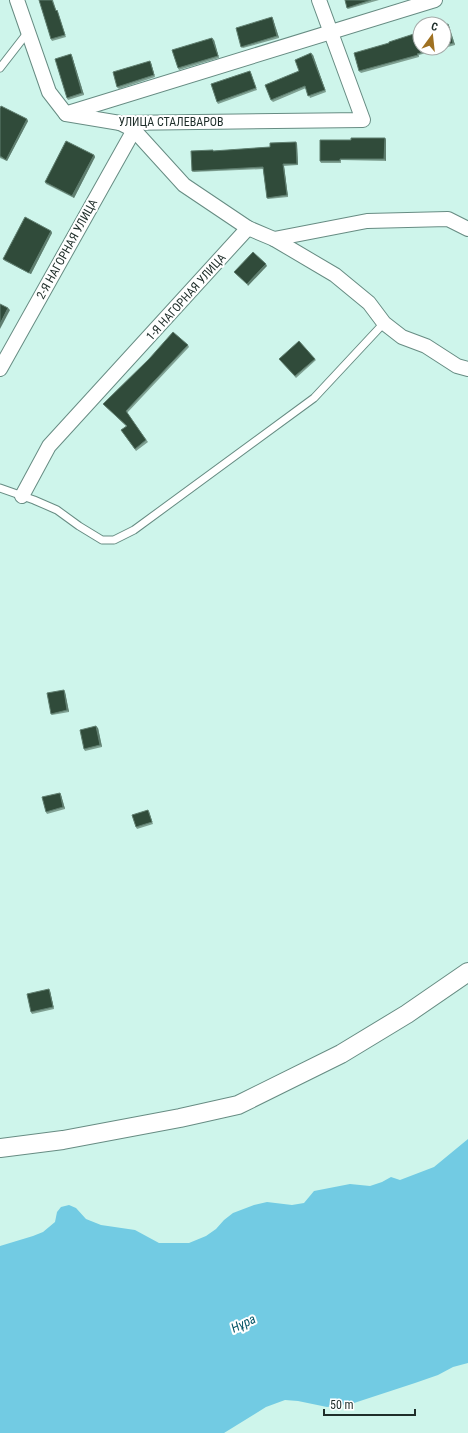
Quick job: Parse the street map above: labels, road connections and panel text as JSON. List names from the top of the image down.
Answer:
{
  "streets": {
    "street": ["УЛИЦА СТАЛЕВАРОВ", "2-Я НАГОРНАЯ УЛИЦА", "1-Я НАГОРНАЯ УЛИЦА"]
  },
  "water": ["Нұра"],
  "scale_bar": "50 m",
  "north": "top"
}
